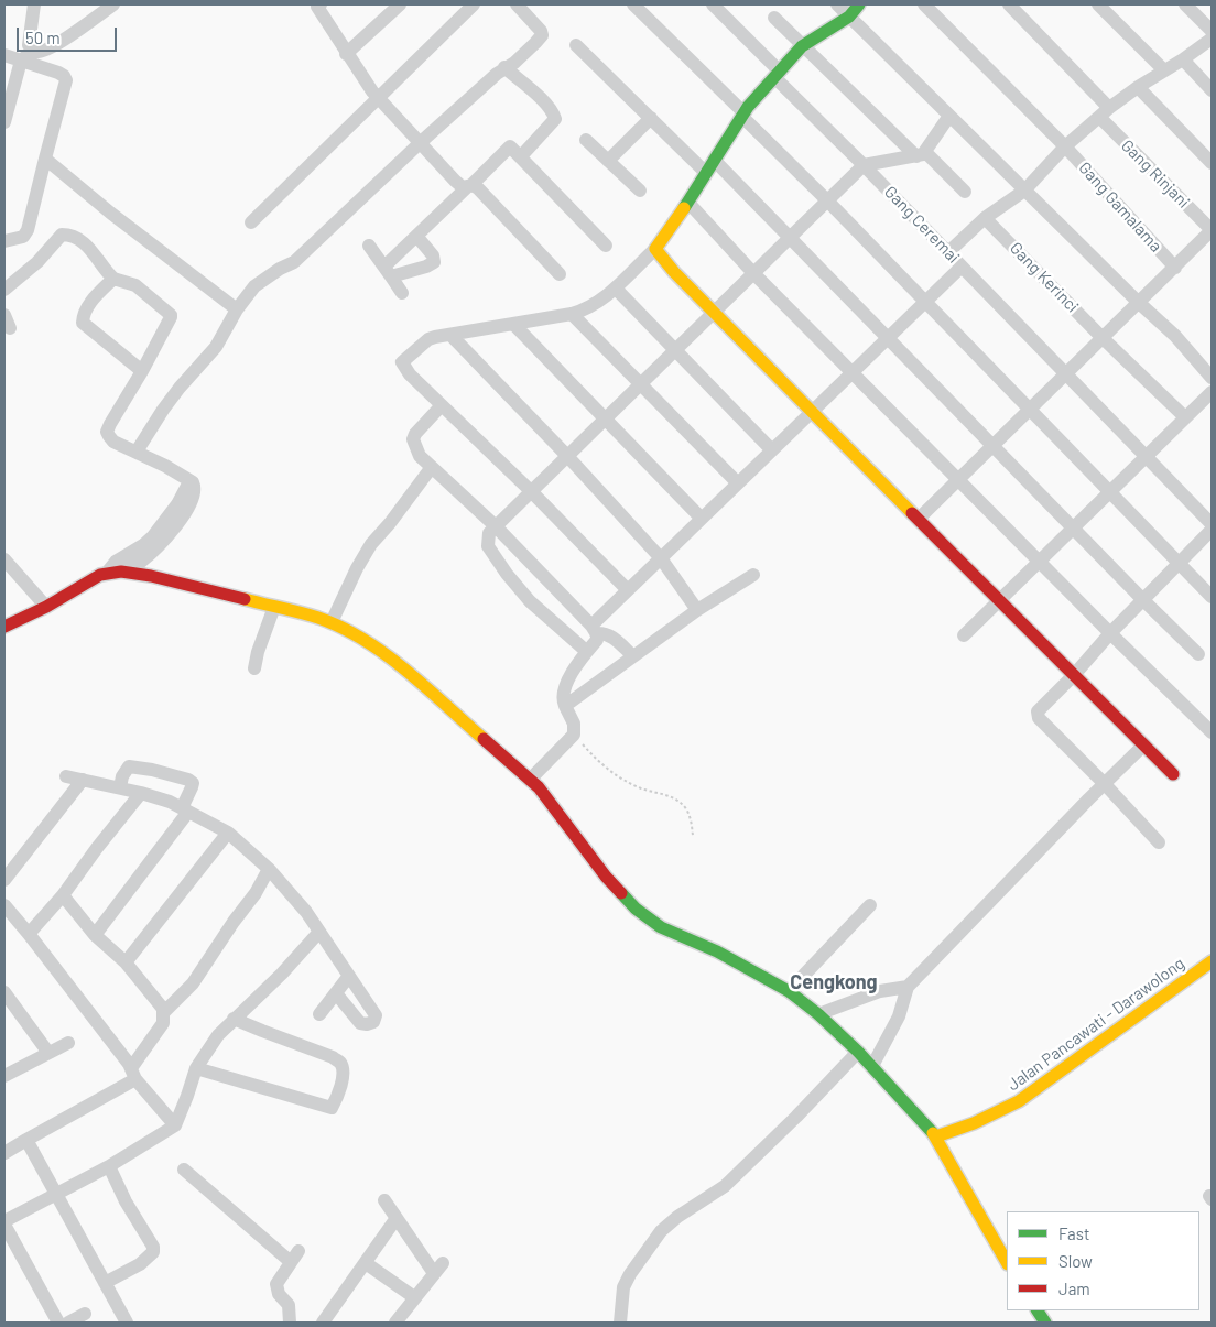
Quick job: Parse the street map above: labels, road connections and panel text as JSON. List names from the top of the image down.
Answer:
{
  "streets": {
    "street": [
      "Gang Rinjani",
      "Gang Gamalama",
      "Gang Ceremai",
      "Gang Kerinci",
      "Jalan Pancawati - Darawolong"
    ]
  },
  "districts": ["Cengkong"],
  "legend": ["Fast", "Slow", "Jam"],
  "scale_bar": "50 m"
}
